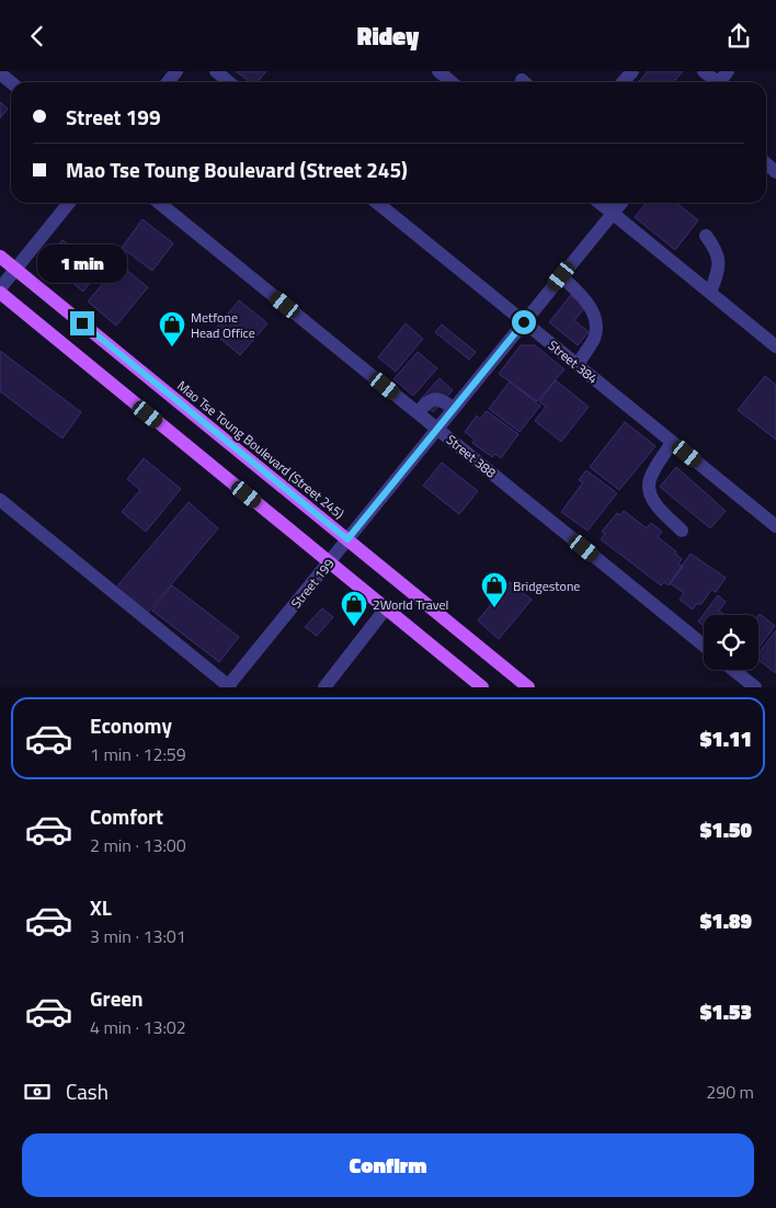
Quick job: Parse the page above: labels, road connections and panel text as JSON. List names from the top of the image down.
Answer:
{
  "streets": {
    "main road": ["Mao Tse Toung Boulevard (Street 245)"],
    "street": ["Street 384", "Street 388", "Street 199"]
  },
  "crossings": [
    ["Street 384", "Street 199"],
    ["Mao Tse Toung Boulevard (Street 245)", "Street 199"],
    ["Street 388", "Street 199"]
  ],
  "places": {
    "shop": ["Metfone Head Office", "Bridgestone", "2World Travel"]
  },
  "page": {
    "header": "Ridey",
    "banner": ["Street 199", "Mao Tse Toung Boulevard (Street 245)"],
    "bubble": "1 min",
    "list": [
      {
        "name": "Economy",
        "note": "1 min · 12:59",
        "value": "$1.11"
      },
      {
        "name": "Comfort",
        "note": "2 min · 13:00",
        "value": "$1.50"
      },
      {
        "name": "XL",
        "note": "3 min · 13:01",
        "value": "$1.89"
      },
      {
        "name": "Green",
        "note": "4 min · 13:02",
        "value": "$1.53"
      }
    ],
    "pay": ["Cash", "290 m"],
    "buttons": "Confirm"
  }
}
